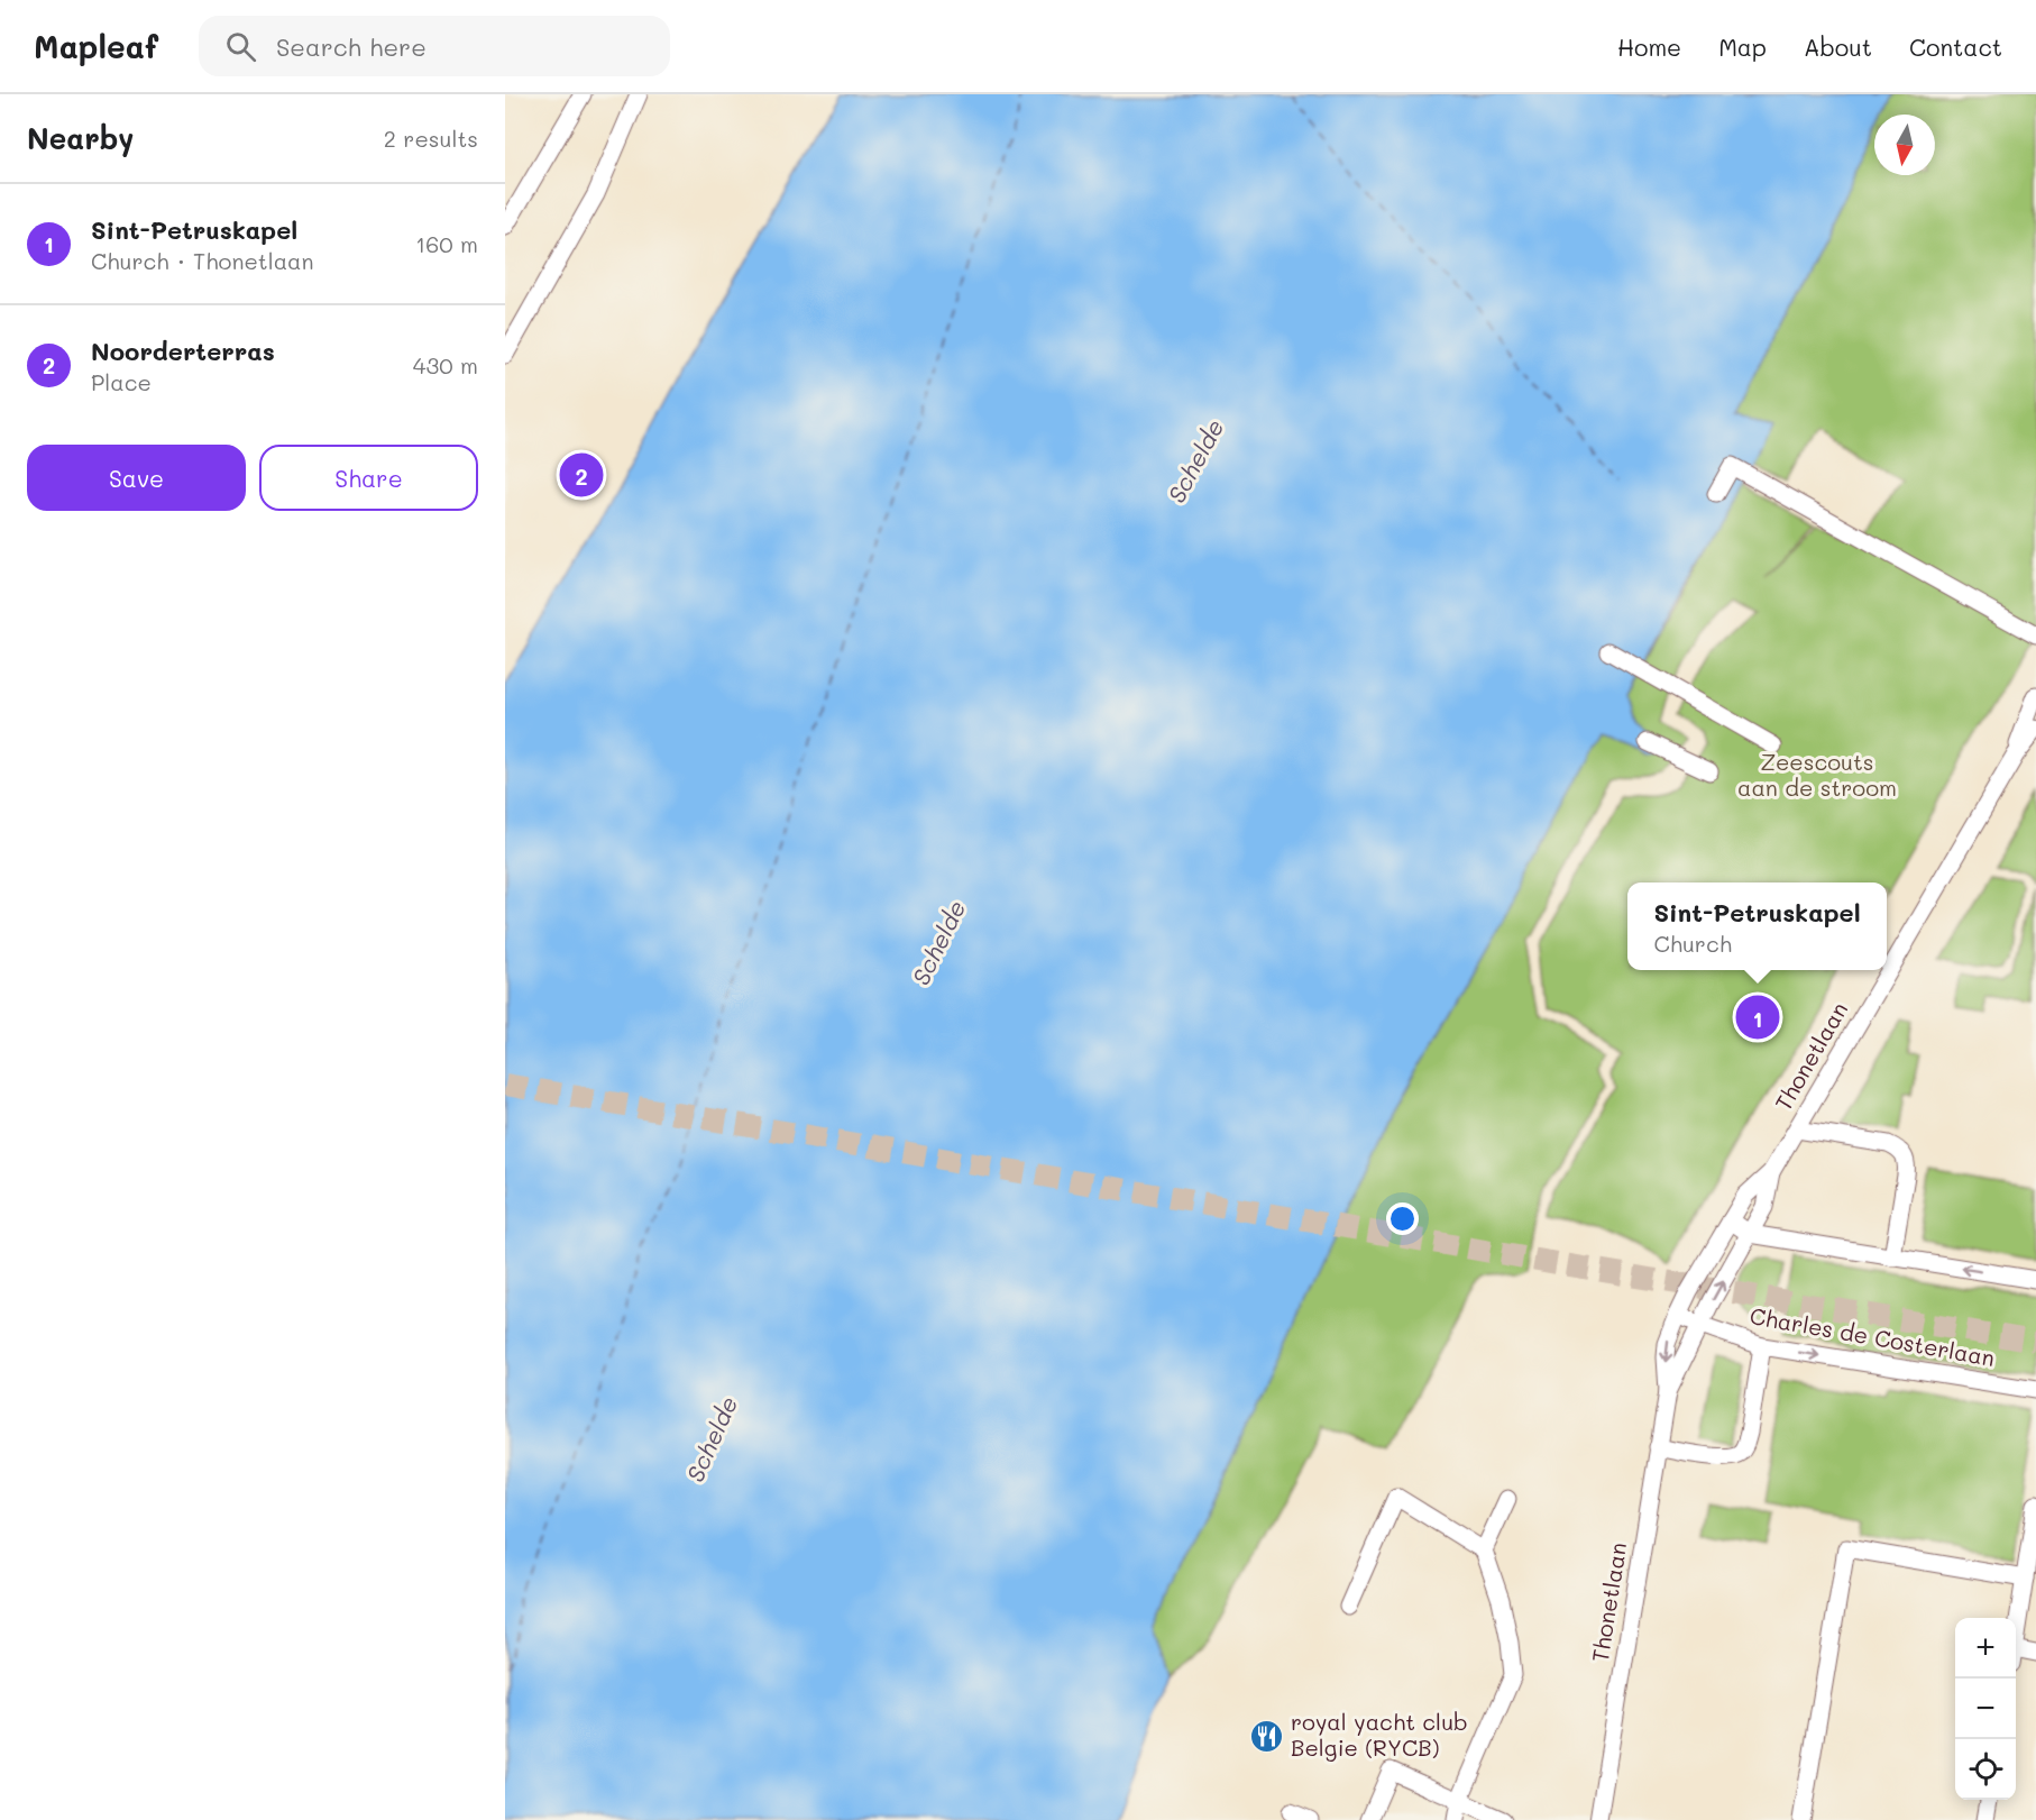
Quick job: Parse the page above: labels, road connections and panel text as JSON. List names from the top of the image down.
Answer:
{
  "streets": {
    "street": ["Thonetlaan", "Charles de Costerlaan"]
  },
  "crossings": [
    ["Thonetlaan", "Charles de Costerlaan"]
  ],
  "water": ["Schelde"],
  "parks": ["Zeescouts aan de stroom"],
  "places": {
    "restaurant": ["royal yacht club Belgie (RYCB)"]
  },
  "north": "bottom",
  "page": {
    "header": "Mapleaf",
    "search": "Search here",
    "nav": [
      "Home",
      "Map",
      "About",
      "Contact"
    ],
    "heading": ["Nearby", "2 results"],
    "list": [
      {
        "mark": "1",
        "name": "Sint-Petruskapel",
        "note": "Church · Thonetlaan",
        "value": "160 m"
      },
      {
        "mark": "2",
        "name": "Noorderterras",
        "note": "Place",
        "value": "430 m"
      }
    ],
    "buttons": ["Save", "Share"],
    "pins": ["2", "1"],
    "popup": ["Sint-Petruskapel", "Church"],
    "map_buttons": ["+", "−"]
  }
}
